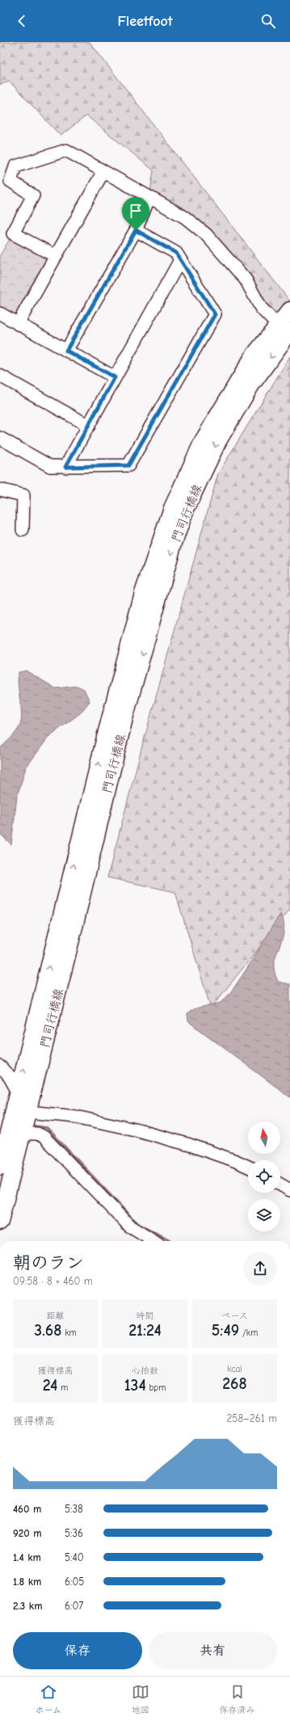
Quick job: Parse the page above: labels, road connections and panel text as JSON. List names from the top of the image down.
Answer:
{
  "streets": {
    "main road": ["門司行橋線"]
  },
  "north": "top",
  "page": {
    "header": "Fleetfoot",
    "heading": ["朝のラン", "09:58 · 8 × 460 m"],
    "stats": [
      ["距離", "3.68 km"],
      ["時間", "21:24"],
      ["ペース", "5:49 /km"],
      ["獲得標高", "24 m"],
      ["心拍数", "134 bpm"],
      ["kcal", "268"]
    ],
    "chart": ["獲得標高", "258–261 m"],
    "list": [
      {
        "name": "460 m",
        "note": "5:38"
      },
      {
        "name": "920 m",
        "note": "5:36"
      },
      {
        "name": "1.4 km",
        "note": "5:40"
      },
      {
        "name": "1.8 km",
        "note": "6:05"
      },
      {
        "name": "2.3 km",
        "note": "6:07"
      }
    ],
    "buttons": ["保存", "共有"],
    "tabs": ["ホーム", "地図", "保存済み"]
  }
}
